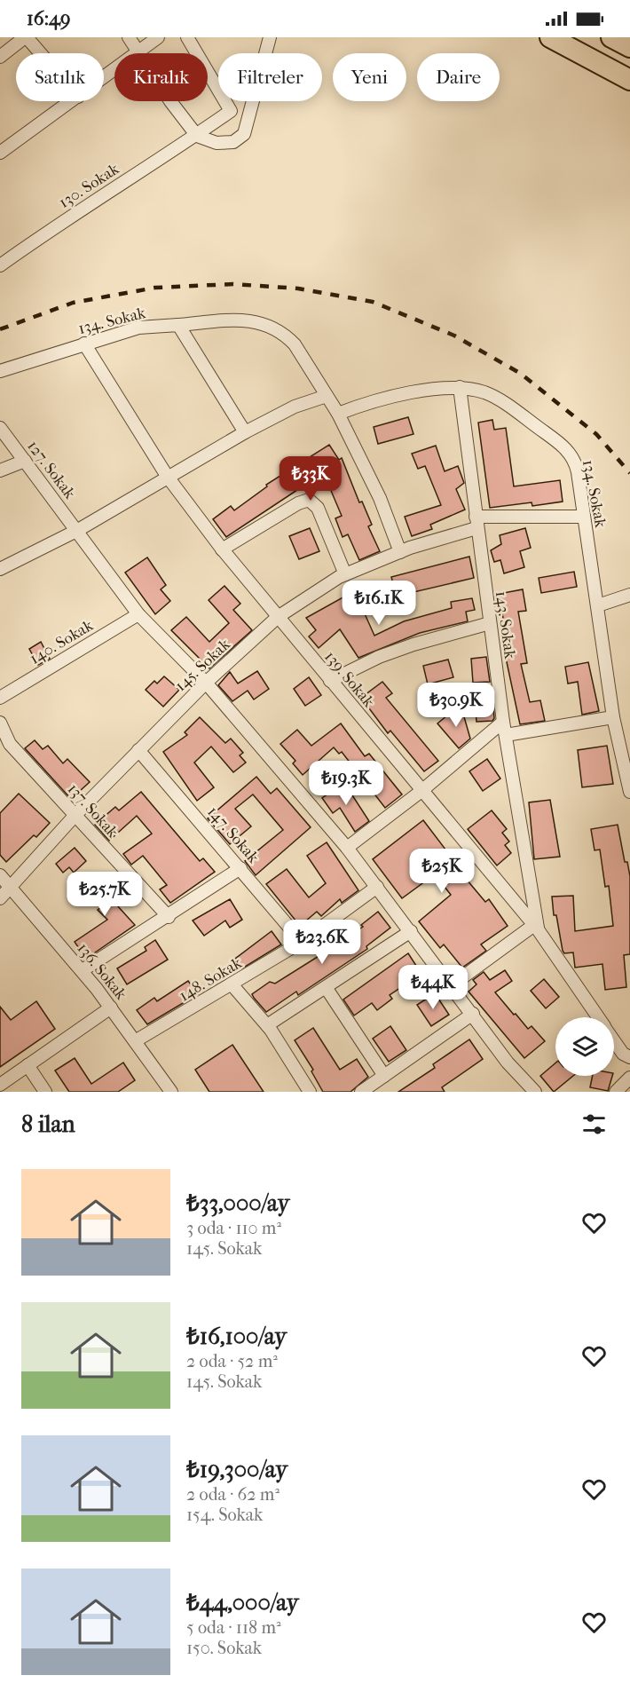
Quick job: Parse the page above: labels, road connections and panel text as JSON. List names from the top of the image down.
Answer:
{
  "streets": {
    "street": [
      "130. Sokak",
      "134. Sokak",
      "127. Sokak",
      "143. Sokak",
      "140. Sokak",
      "145. Sokak",
      "139. Sokak",
      "137. Sokak",
      "147. Sokak",
      "136. Sokak",
      "148. Sokak"
    ]
  },
  "crossings": [
    ["134. Sokak", "143. Sokak"],
    ["134. Sokak", "145. Sokak"],
    ["134. Sokak", "139. Sokak"],
    ["127. Sokak", "140. Sokak"],
    ["127. Sokak", "145. Sokak"],
    ["127. Sokak", "148. Sokak"],
    ["143. Sokak", "145. Sokak"],
    ["143. Sokak", "139. Sokak"],
    ["145. Sokak", "139. Sokak"],
    ["145. Sokak", "137. Sokak"],
    ["145. Sokak", "147. Sokak"],
    ["145. Sokak", "136. Sokak"],
    ["147. Sokak", "148. Sokak"],
    ["136. Sokak", "148. Sokak"]
  ],
  "page": {
    "status": "16:49",
    "chip": [
      "Satılık",
      "Kiralık",
      "Filtreler",
      "Yeni",
      "Daire"
    ],
    "price": [
      "₺33K",
      "₺16.1K",
      "₺30.9K",
      "₺19.3K",
      "₺25K",
      "₺25.7K",
      "₺23.6K",
      "₺44K"
    ],
    "heading": "8 ilan",
    "list": [
      {
        "name": "₺33,000/ay",
        "note": "3 oda · 110 m² · 145. Sokak"
      },
      {
        "name": "₺16,100/ay",
        "note": "2 oda · 52 m² · 145. Sokak"
      },
      {
        "name": "₺19,300/ay",
        "note": "2 oda · 62 m² · 154. Sokak"
      },
      {
        "name": "₺44,000/ay",
        "note": "5 oda · 118 m² · 150. Sokak"
      }
    ]
  }
}
